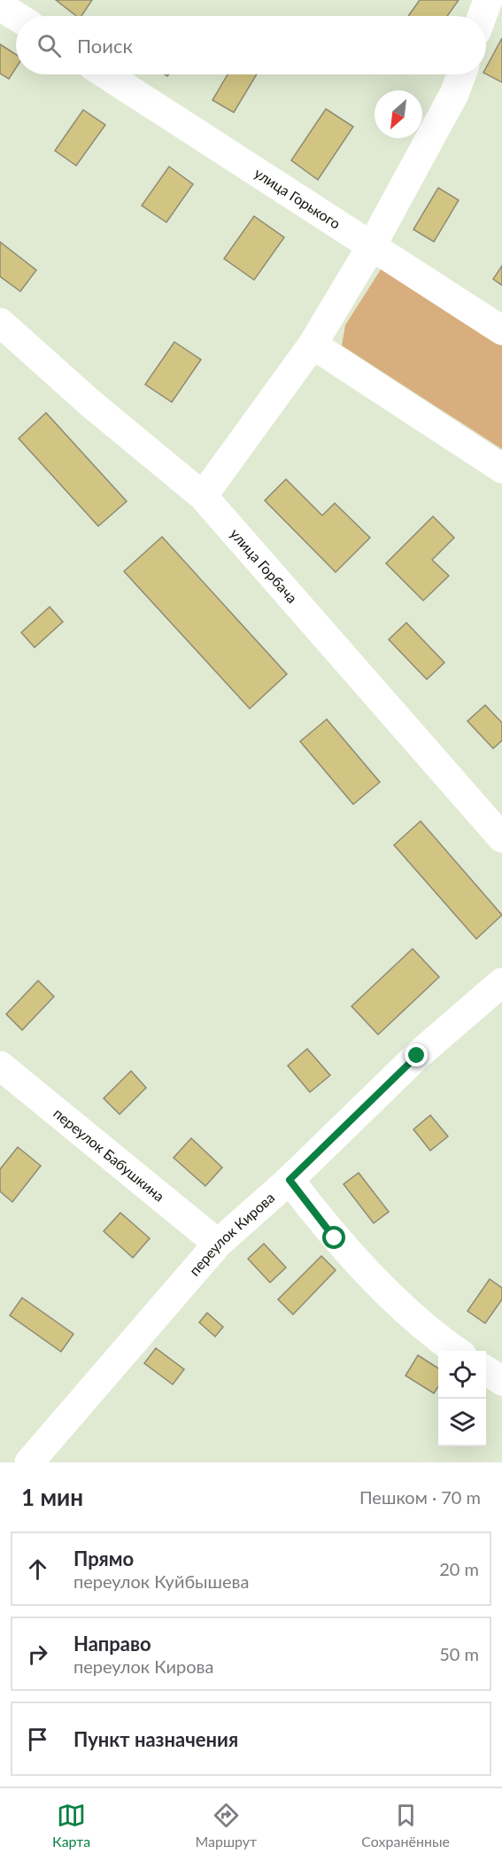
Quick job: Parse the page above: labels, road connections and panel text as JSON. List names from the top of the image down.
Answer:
{
  "streets": {
    "street": [
      "улица Горького",
      "улица Горбача",
      "переулок Бабушкина",
      "переулок Кирова"
    ]
  },
  "crossings": [
    ["переулок Бабушкина", "переулок Кирова"]
  ],
  "north": "bottom left",
  "page": {
    "search": "Поиск",
    "heading": ["1 мин", "Пешком · 70 m"],
    "list": [
      ["Прямо", "переулок Куйбышева", "20 m"],
      ["Направо", "переулок Кирова", "50 m"],
      "Пункт назначения"
    ],
    "nav": ["Карта", "Маршрут", "Сохранённые"]
  }
}
